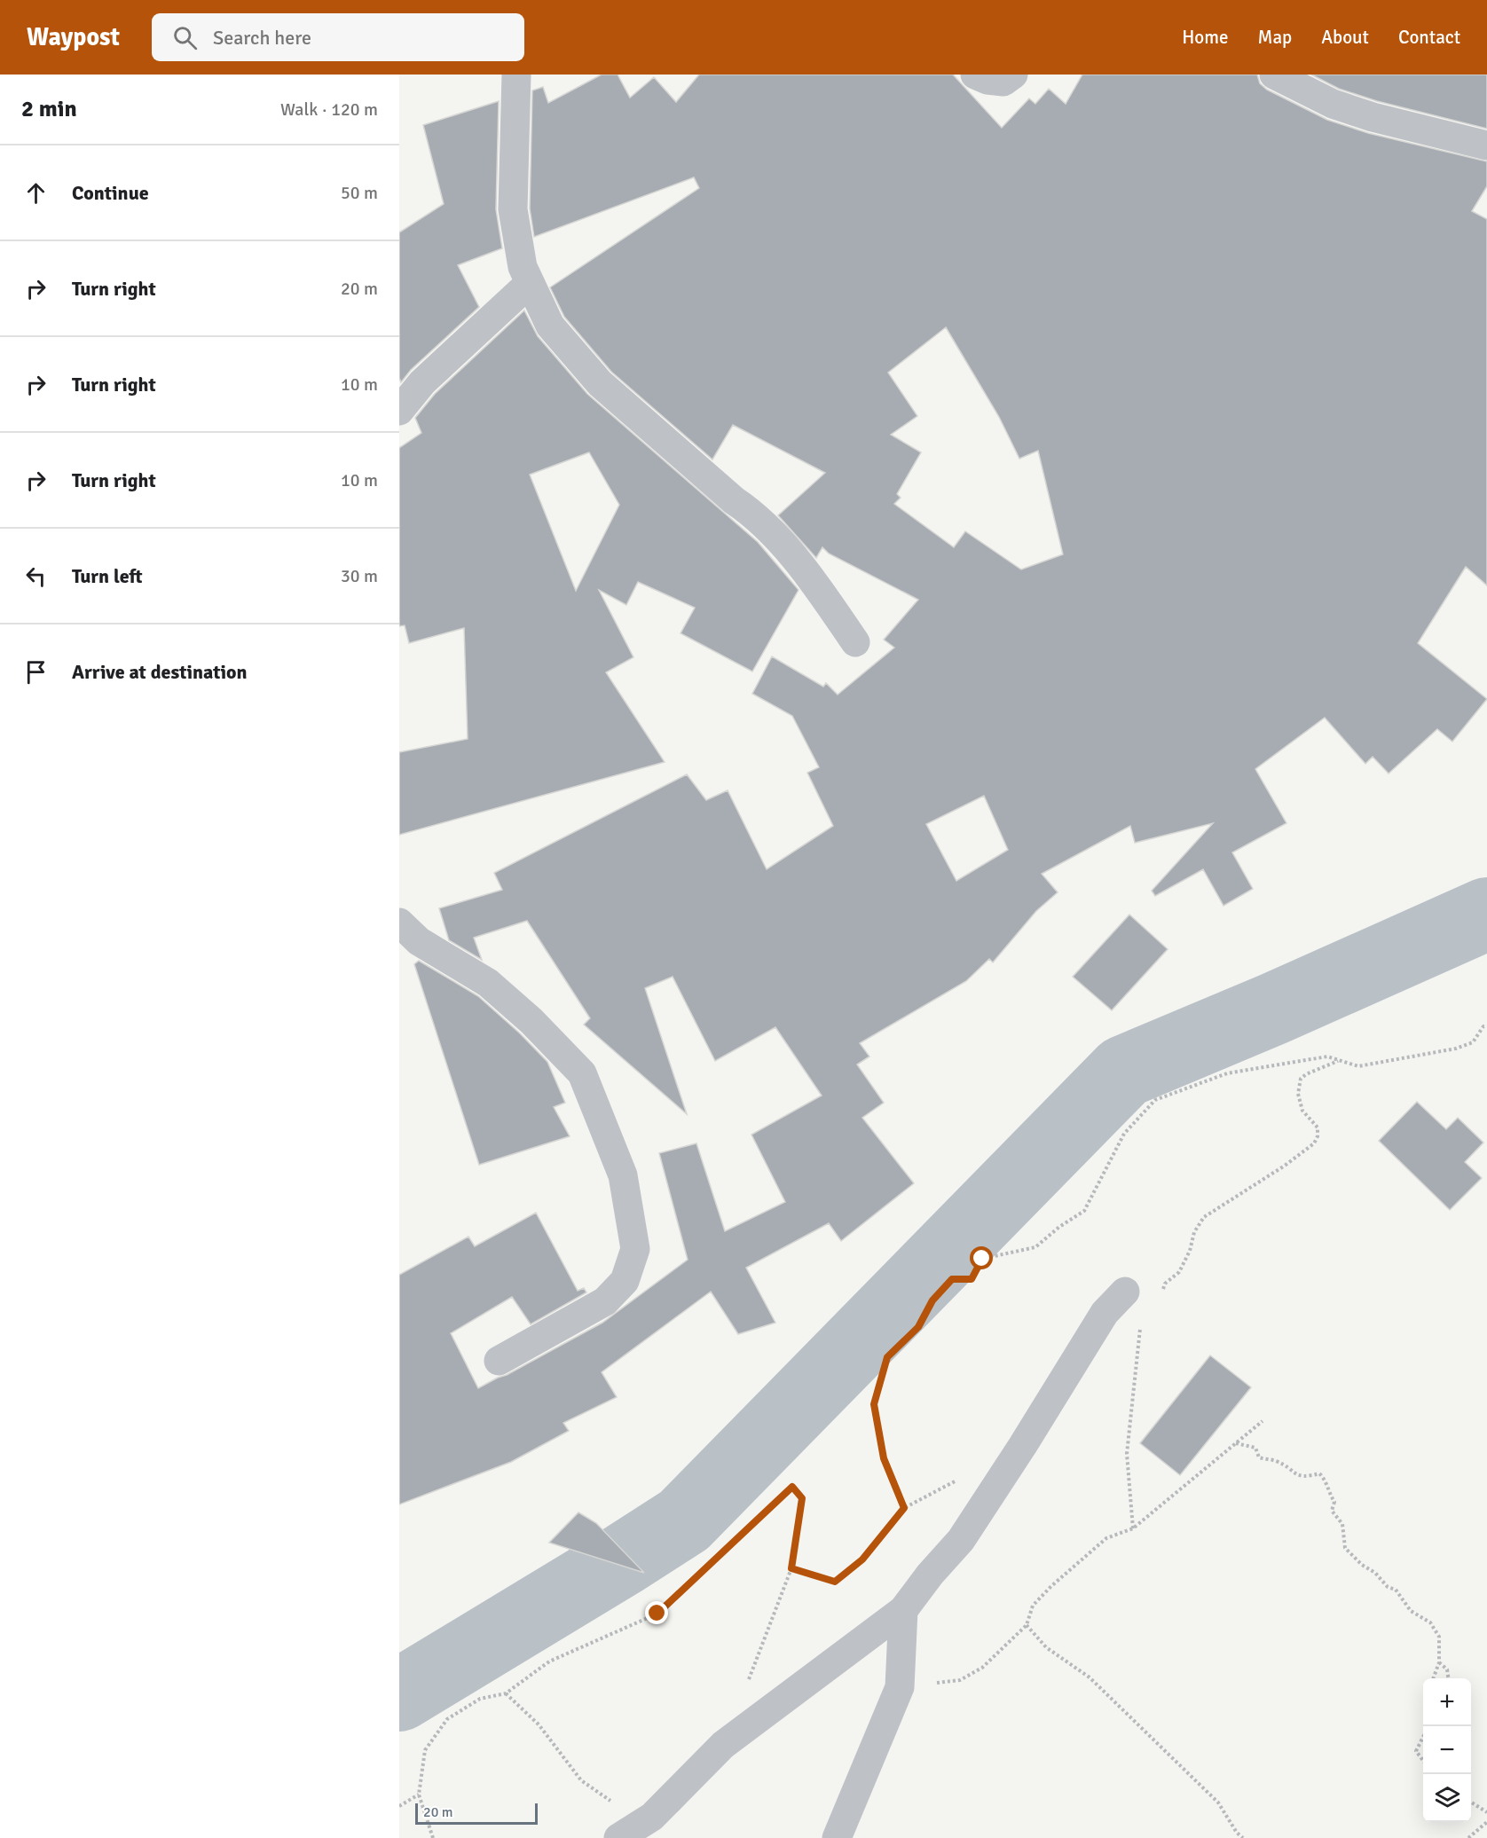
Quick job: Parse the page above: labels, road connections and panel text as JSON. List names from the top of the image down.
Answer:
{
  "scale_bar": "20 m",
  "page": {
    "header": "Waypost",
    "search": "Search here",
    "nav": [
      "Home",
      "Map",
      "About",
      "Contact"
    ],
    "heading": ["2 min", "Walk · 120 m"],
    "list": [
      ["Continue", "50 m"],
      ["Turn right", "20 m"],
      ["Turn right", "10 m"],
      ["Turn right", "10 m"],
      ["Turn left", "30 m"],
      "Arrive at destination"
    ],
    "map_buttons": ["+", "−"],
    "scale": "20 m"
  }
}
